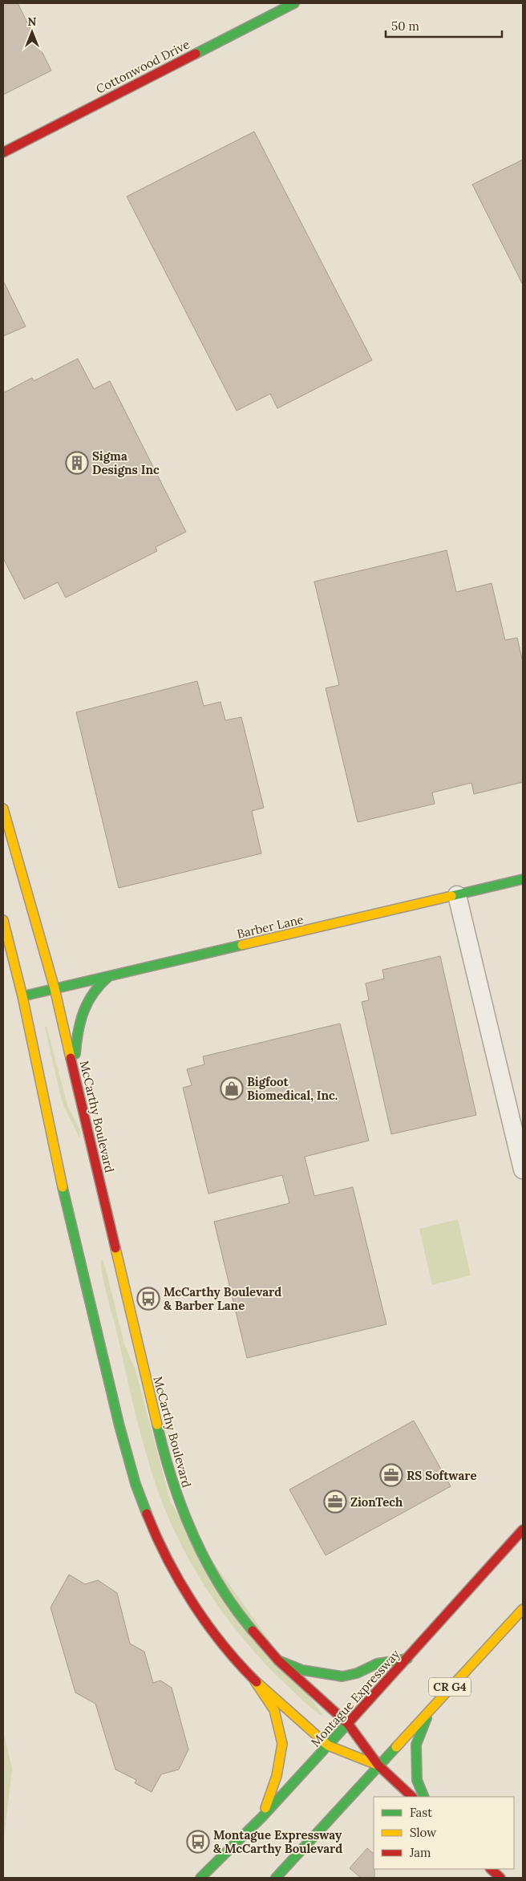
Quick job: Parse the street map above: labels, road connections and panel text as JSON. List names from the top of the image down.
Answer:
{
  "streets": {
    "main road": [
      "Cottonwood Drive",
      "Barber Lane",
      "McCarthy Boulevard",
      "CR G4",
      "Montague Expressway"
    ]
  },
  "crossings": [
    ["Barber Lane", "McCarthy Boulevard"],
    ["McCarthy Boulevard", "CR G4"],
    ["McCarthy Boulevard", "Montague Expressway"]
  ],
  "places": {
    "building": ["Sigma Designs Inc"],
    "shop": ["Bigfoot Biomedical, Inc."],
    "bus stop": ["McCarthy Boulevard & Barber Lane", "Montague Expressway & McCarthy Boulevard"],
    "office": ["RS Software", "ZionTech"]
  },
  "legend": ["Fast", "Slow", "Jam"],
  "scale_bar": "50 m",
  "north": "top"
}
